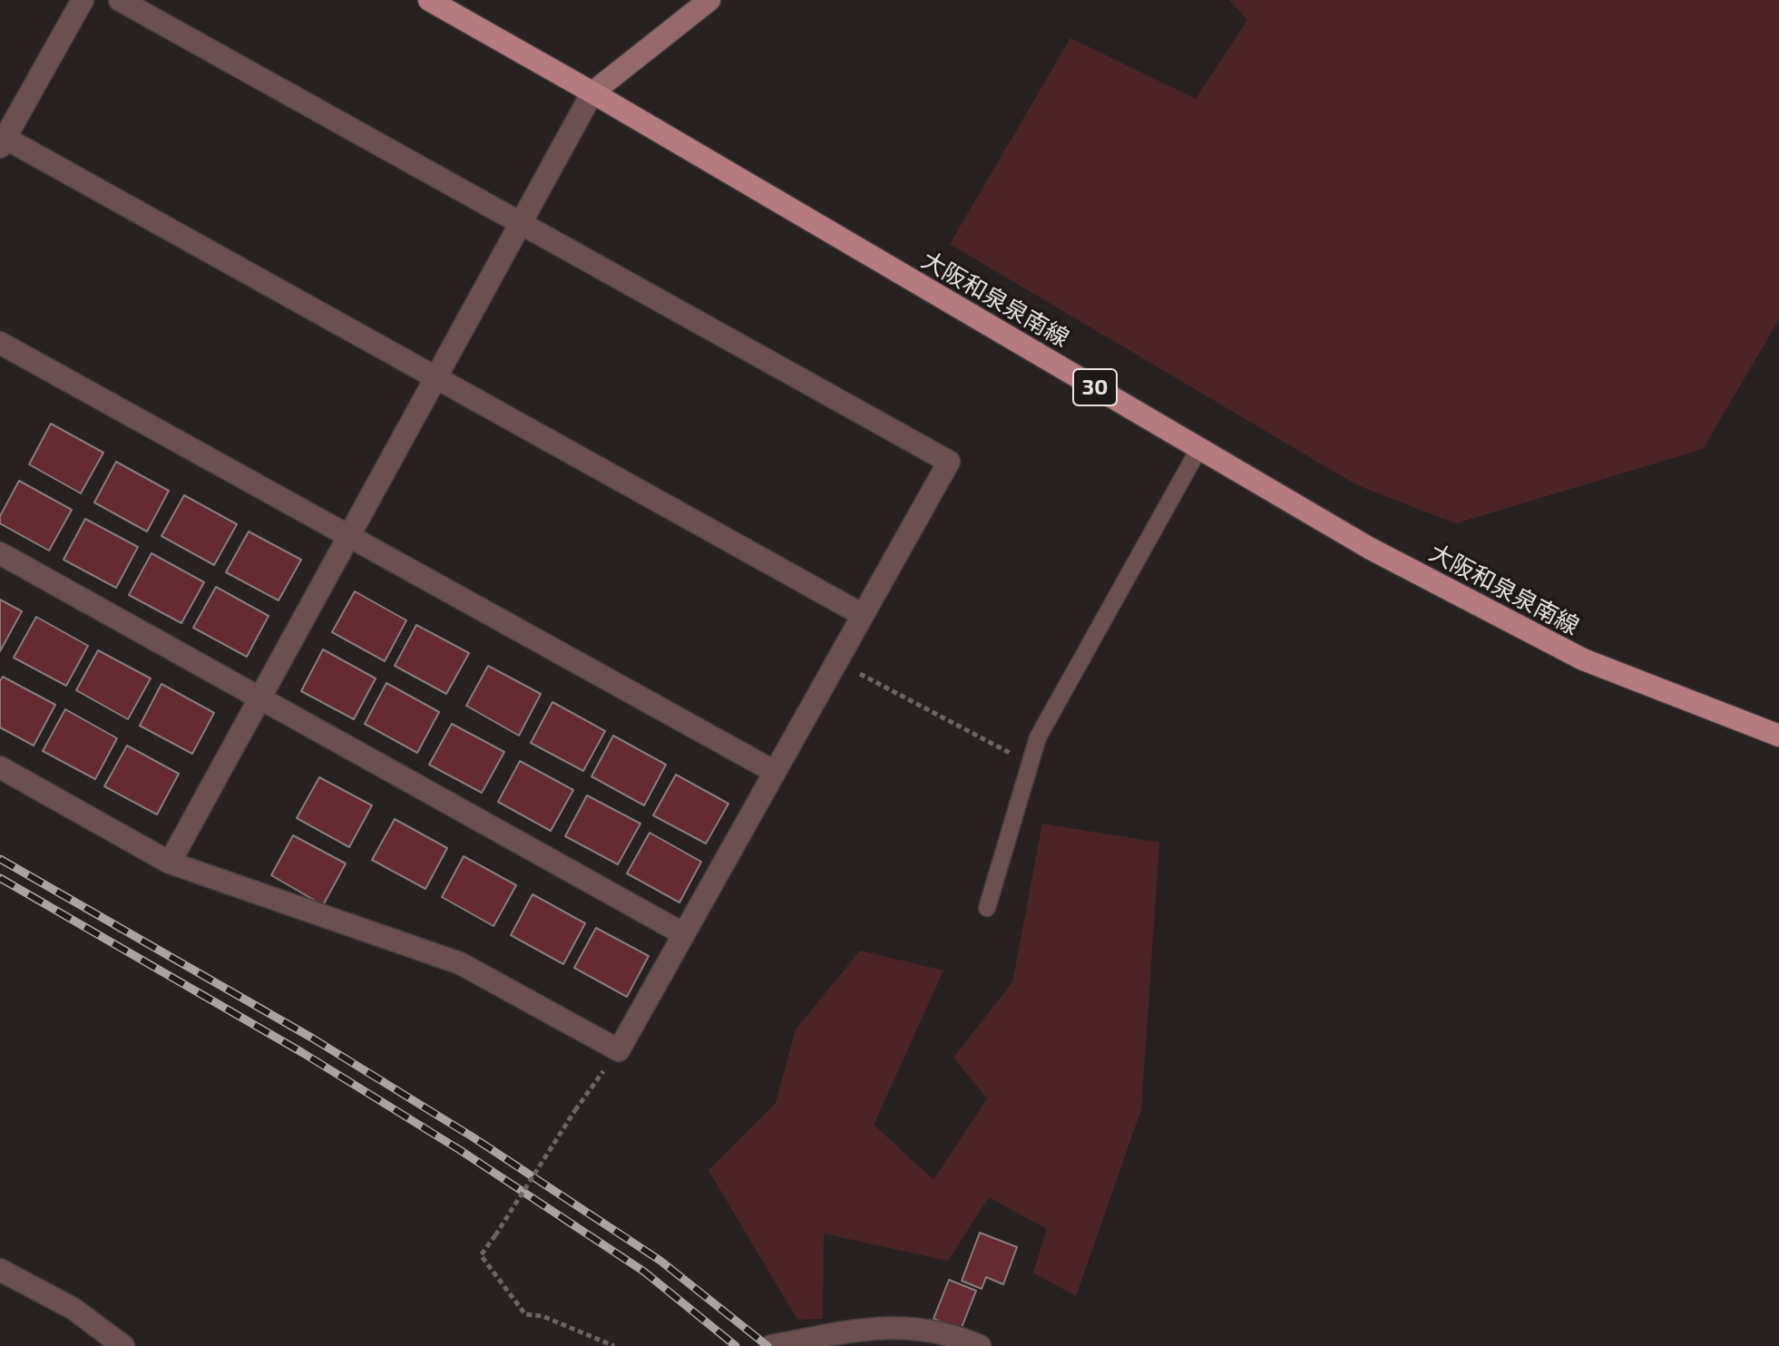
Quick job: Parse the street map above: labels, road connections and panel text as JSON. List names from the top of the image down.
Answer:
{
  "streets": {
    "main road": ["大阪和泉泉南線", "30"]
  }
}
